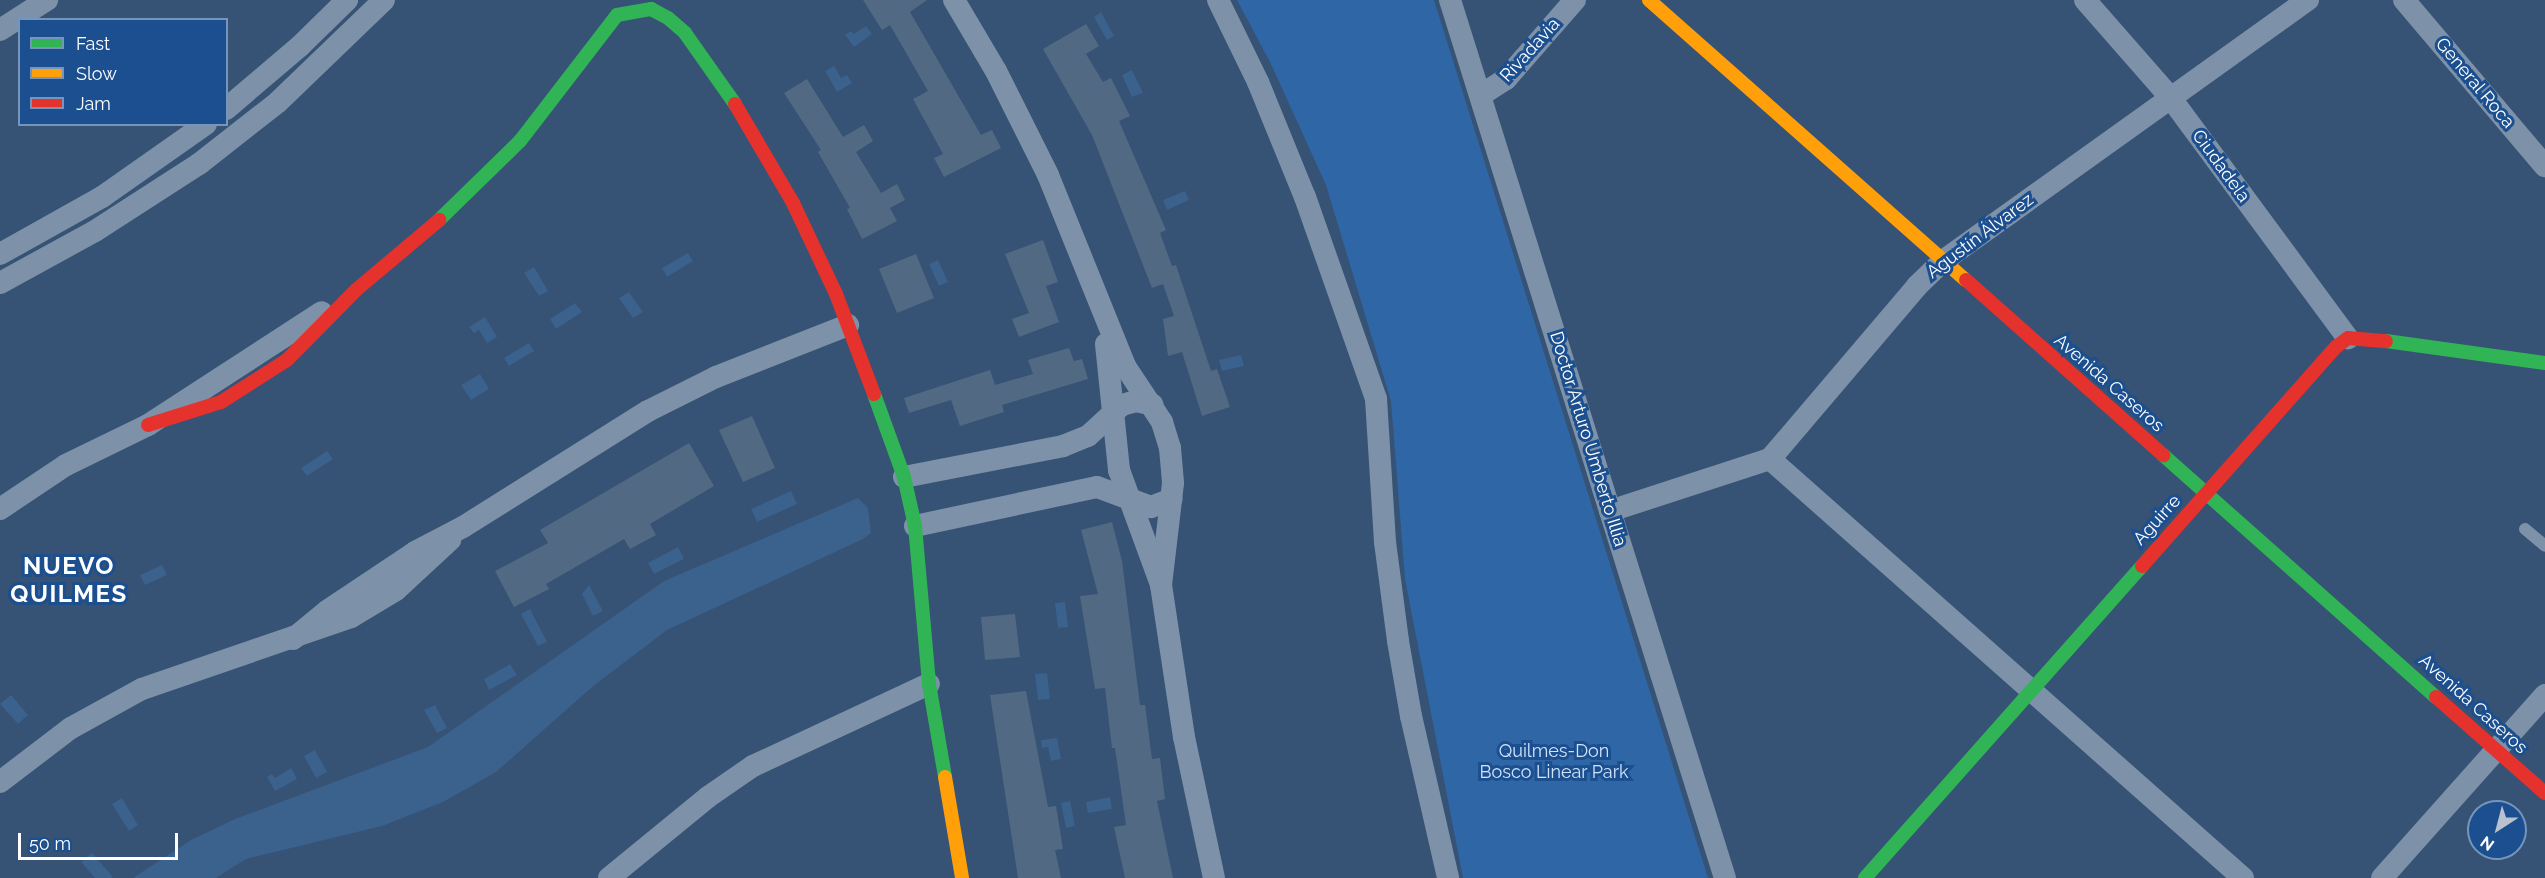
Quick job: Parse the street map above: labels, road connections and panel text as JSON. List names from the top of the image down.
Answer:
{
  "streets": {
    "street": [
      "Rivadavia",
      "General Roca",
      "Ciudadela",
      "Agustín Álvarez",
      "Avenida Caseros",
      "Doctor Arturo Umberto Illia",
      "Aguirre"
    ]
  },
  "crossings": [
    ["Rivadavia", "Doctor Arturo Umberto Illia"],
    ["Ciudadela", "Agustín Álvarez"],
    ["Ciudadela", "Aguirre"],
    ["Agustín Álvarez", "Avenida Caseros"],
    ["Avenida Caseros", "Aguirre"]
  ],
  "districts": ["NUEVO QUILMES"],
  "parks": ["Quilmes-Don Bosco Linear Park"],
  "legend": ["Fast", "Slow", "Jam"],
  "scale_bar": "50 m",
  "north": "bottom left"
}
